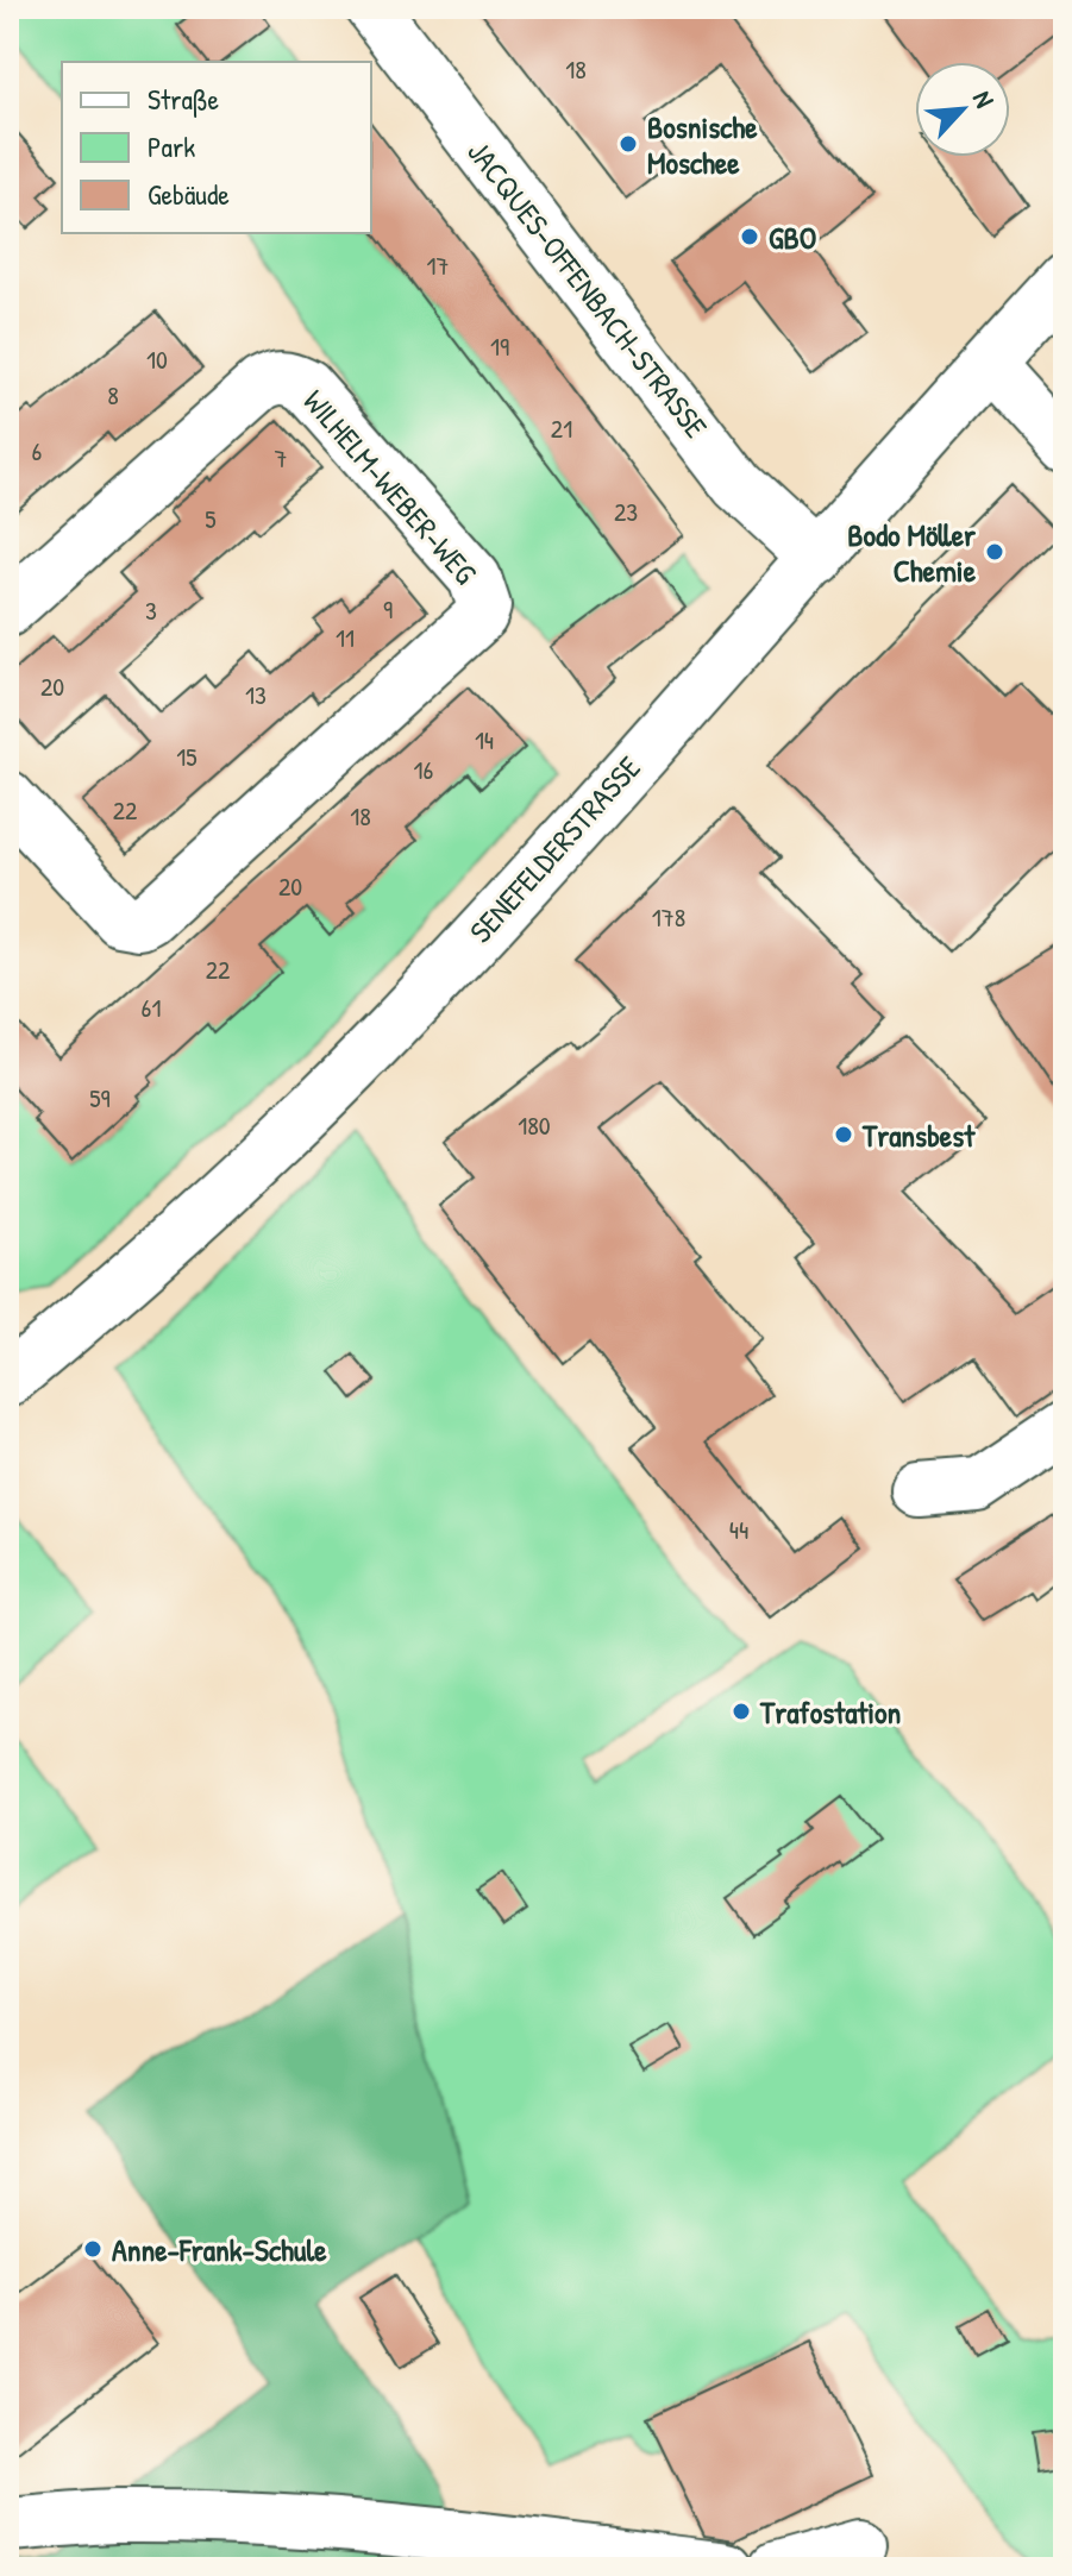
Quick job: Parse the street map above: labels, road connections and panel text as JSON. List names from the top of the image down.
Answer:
{
  "streets": {
    "street": ["JACQUES-OFFENBACH-STRASSE", "WILHELM-WEBER-WEG", "SENEFELDERSTRASSE"]
  },
  "crossings": [
    ["JACQUES-OFFENBACH-STRASSE", "SENEFELDERSTRASSE"]
  ],
  "places": [
    "Bosnische Moschee",
    "GBO",
    "Bodo Möller Chemie",
    "Transbest",
    "Trafostation",
    "Anne-Frank-Schule"
  ],
  "house_numbers": [
    "18",
    "17",
    "19",
    "10",
    "8",
    "21",
    "6",
    "7",
    "23",
    "5",
    "9",
    "3",
    "11",
    "20",
    "13",
    "14",
    "15",
    "16",
    "22",
    "18",
    "20",
    "178",
    "22",
    "61",
    "59",
    "180",
    "44"
  ],
  "legend": ["Straße", "Park", "Gebäude"],
  "north": "top right"
}
